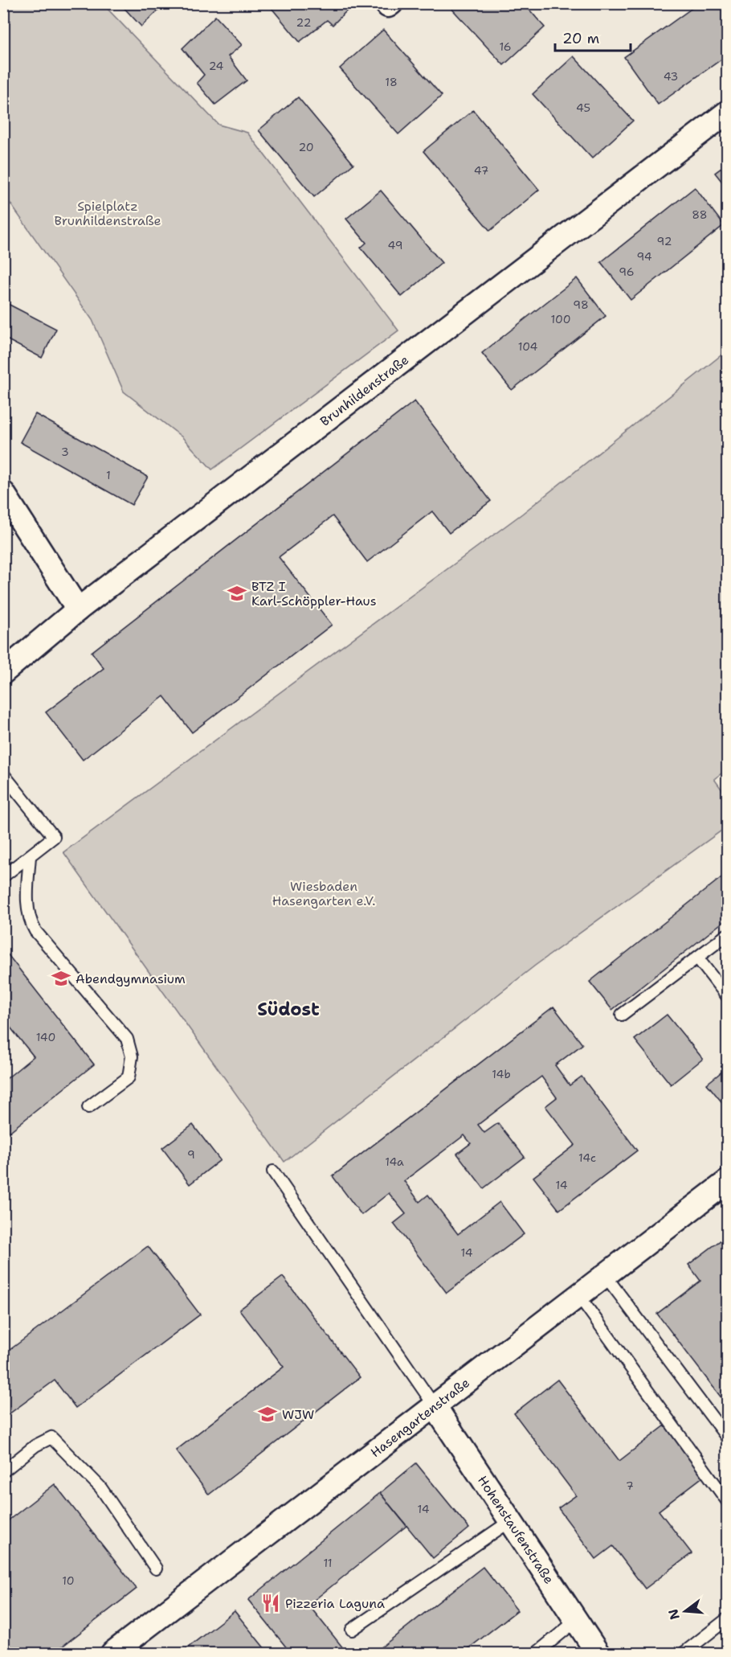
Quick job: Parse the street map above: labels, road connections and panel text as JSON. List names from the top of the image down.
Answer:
{
  "streets": {
    "street": ["Brunhildenstraße", "Hasengartenstraße", "Hohenstaufenstraße"]
  },
  "crossings": [
    ["Hasengartenstraße", "Hohenstaufenstraße"]
  ],
  "districts": ["Südost"],
  "parks": ["Spielplatz Brunhildenstraße", "Wiesbaden Hasengarten e.V."],
  "places": {
    "school or university": ["BTZ I Karl-Schöppler-Haus", "Abendgymnasium", "WJW"],
    "restaurant": ["Pizzeria Laguna"]
  },
  "house_numbers": [
    "22",
    "16",
    "24",
    "43",
    "18",
    "45",
    "20",
    "47",
    "88",
    "92",
    "49",
    "94",
    "96",
    "98",
    "100",
    "104",
    "3",
    "1",
    "140",
    "14b",
    "9",
    "14c",
    "14a",
    "14",
    "14",
    "7",
    "14",
    "11",
    "10"
  ],
  "scale_bar": "20 m",
  "north": "left"
}
